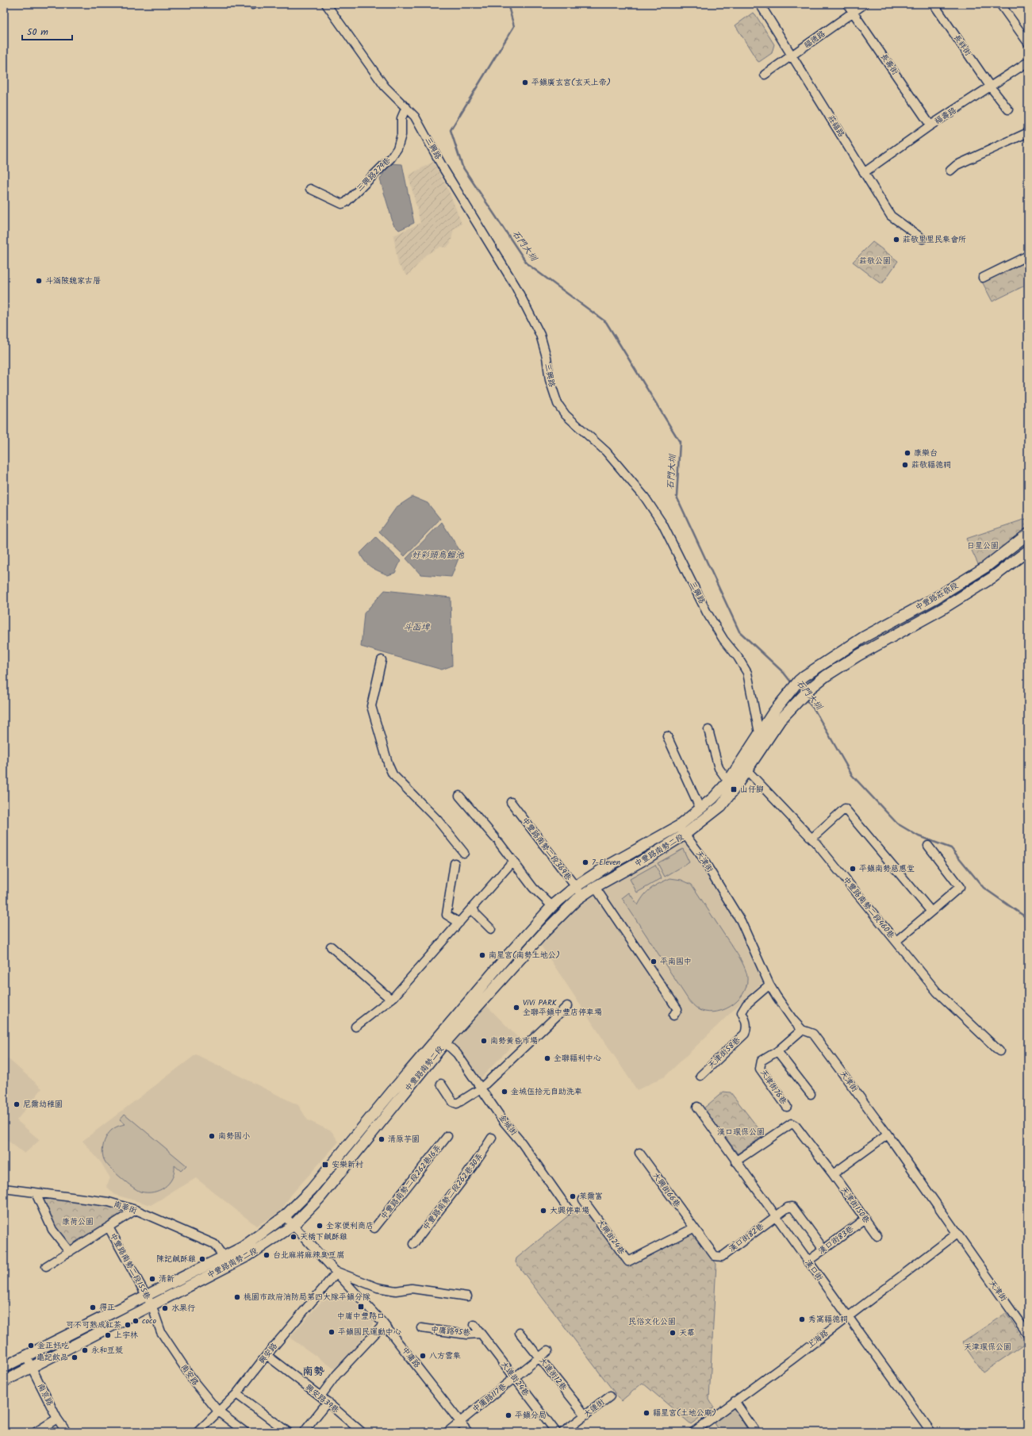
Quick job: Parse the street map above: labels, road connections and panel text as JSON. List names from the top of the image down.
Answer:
{
  "streets": {
    "main road": ["中豐路莊敬段", "中豐路南勢二段"],
    "street": [
      "福德路",
      "長祥街",
      "長壽街",
      "福壽路",
      "莊福路",
      "三興路",
      "三興路279巷",
      "中豐路南勢二段369巷",
      "天津街",
      "中豐路南勢二段460巷",
      "天津街58巷",
      "天津街76巷",
      "金城街",
      "中豐路南勢二段262巷16弄",
      "大興街66巷",
      "中豐路南勢二段262巷30弄",
      "天津街150巷",
      "南華街",
      "大興街24巷",
      "漢口街82巷",
      "漢口街83巷",
      "中豐路南勢二段155巷",
      "漢口街",
      "中庸路95巷",
      "上海路",
      "興安路",
      "中庸路",
      "大連街12巷",
      "南安路",
      "大連街24巷",
      "南京路",
      "中庸路117巷",
      "興安路39巷",
      "大連街"
    ]
  },
  "crossings": [
    ["福德路", "長壽街"],
    ["福德路", "莊福路"],
    ["長祥街", "福壽路"],
    ["長壽街", "福壽路"],
    ["福壽路", "莊福路"],
    ["三興路", "三興路279巷"],
    ["三興路", "中豐路南勢二段"],
    ["中豐路莊敬段", "中豐路南勢二段"],
    ["中豐路南勢二段369巷", "中豐路南勢二段"],
    ["中豐路南勢二段", "天津街"],
    ["中豐路南勢二段", "中豐路南勢二段460巷"],
    ["中豐路南勢二段", "金城街"],
    ["中豐路南勢二段", "南華街"],
    ["中豐路南勢二段", "中豐路南勢二段155巷"],
    ["中豐路南勢二段", "中庸路"],
    ["中豐路南勢二段", "南安路"],
    ["中豐路南勢二段", "南京路"],
    ["天津街", "天津街58巷"],
    ["天津街", "天津街76巷"],
    ["天津街", "上海路"],
    ["大興街66巷", "大興街24巷"],
    ["大興街66巷", "漢口街82巷"],
    ["天津街150巷", "漢口街83巷"],
    ["天津街150巷", "漢口街"],
    ["大興街24巷", "漢口街82巷"],
    ["漢口街82巷", "漢口街83巷"],
    ["漢口街82巷", "漢口街"],
    ["漢口街83巷", "漢口街"],
    ["中豐路南勢二段155巷", "南安路"],
    ["漢口街", "上海路"],
    ["中庸路95巷", "大連街24巷"],
    ["興安路", "中庸路"],
    ["興安路", "南安路"],
    ["興安路", "興安路39巷"],
    ["中庸路", "中庸路117巷"],
    ["大連街12巷", "中庸路117巷"],
    ["大連街12巷", "大連街"],
    ["大連街24巷", "中庸路117巷"]
  ],
  "districts": ["南勢"],
  "water": ["石門大圳", "好彩頭烏鰡池", "斗函埤"],
  "parks": [
    "莊敬公園",
    "日星公園",
    "漢口環保公園",
    "康荷公園",
    "民俗文化公園",
    "天津環保公園"
  ],
  "places": {
    "other": [
      "平鎮廣玄宮(玄天上帝)",
      "莊敬里里民集會所",
      "斗涵陂魏家古厝",
      "康樂台",
      "莊敬福德祠",
      "7-Eleven",
      "平鎮南勢慈惠堂",
      "南星宮(南勢土地公)",
      "平南國中",
      "ViVi PARK 全聯平鎮中豐店停車場",
      "南勢黃昏市場",
      "全聯福利中心",
      "金城伍拾元自助洗車",
      "尼爾幼稚園",
      "南勢國小",
      "清原芋園",
      "萊爾富",
      "大興停車場",
      "全家便利商店",
      "天橋下鹹酥雞",
      "台北麻將麻辣臭豆腐",
      "陳記鹹酥雞",
      "清新",
      "桃園市政府消防局第四大隊平鎮分隊",
      "得正",
      "水果行",
      "秀窩福德祠",
      "coco",
      "可不可熟成紅茶",
      "平鎮國民運動中心",
      "天幕",
      "上宇林",
      "金正好吃",
      "永和豆漿",
      "八方雲集",
      "龜記飲品",
      "福星宮(土地公廟)",
      "平鎮分局"
    ],
    "transit": ["山仔腳", "安樂新村", "中庸中豐路口"]
  },
  "scale_bar": "50 m"
}
